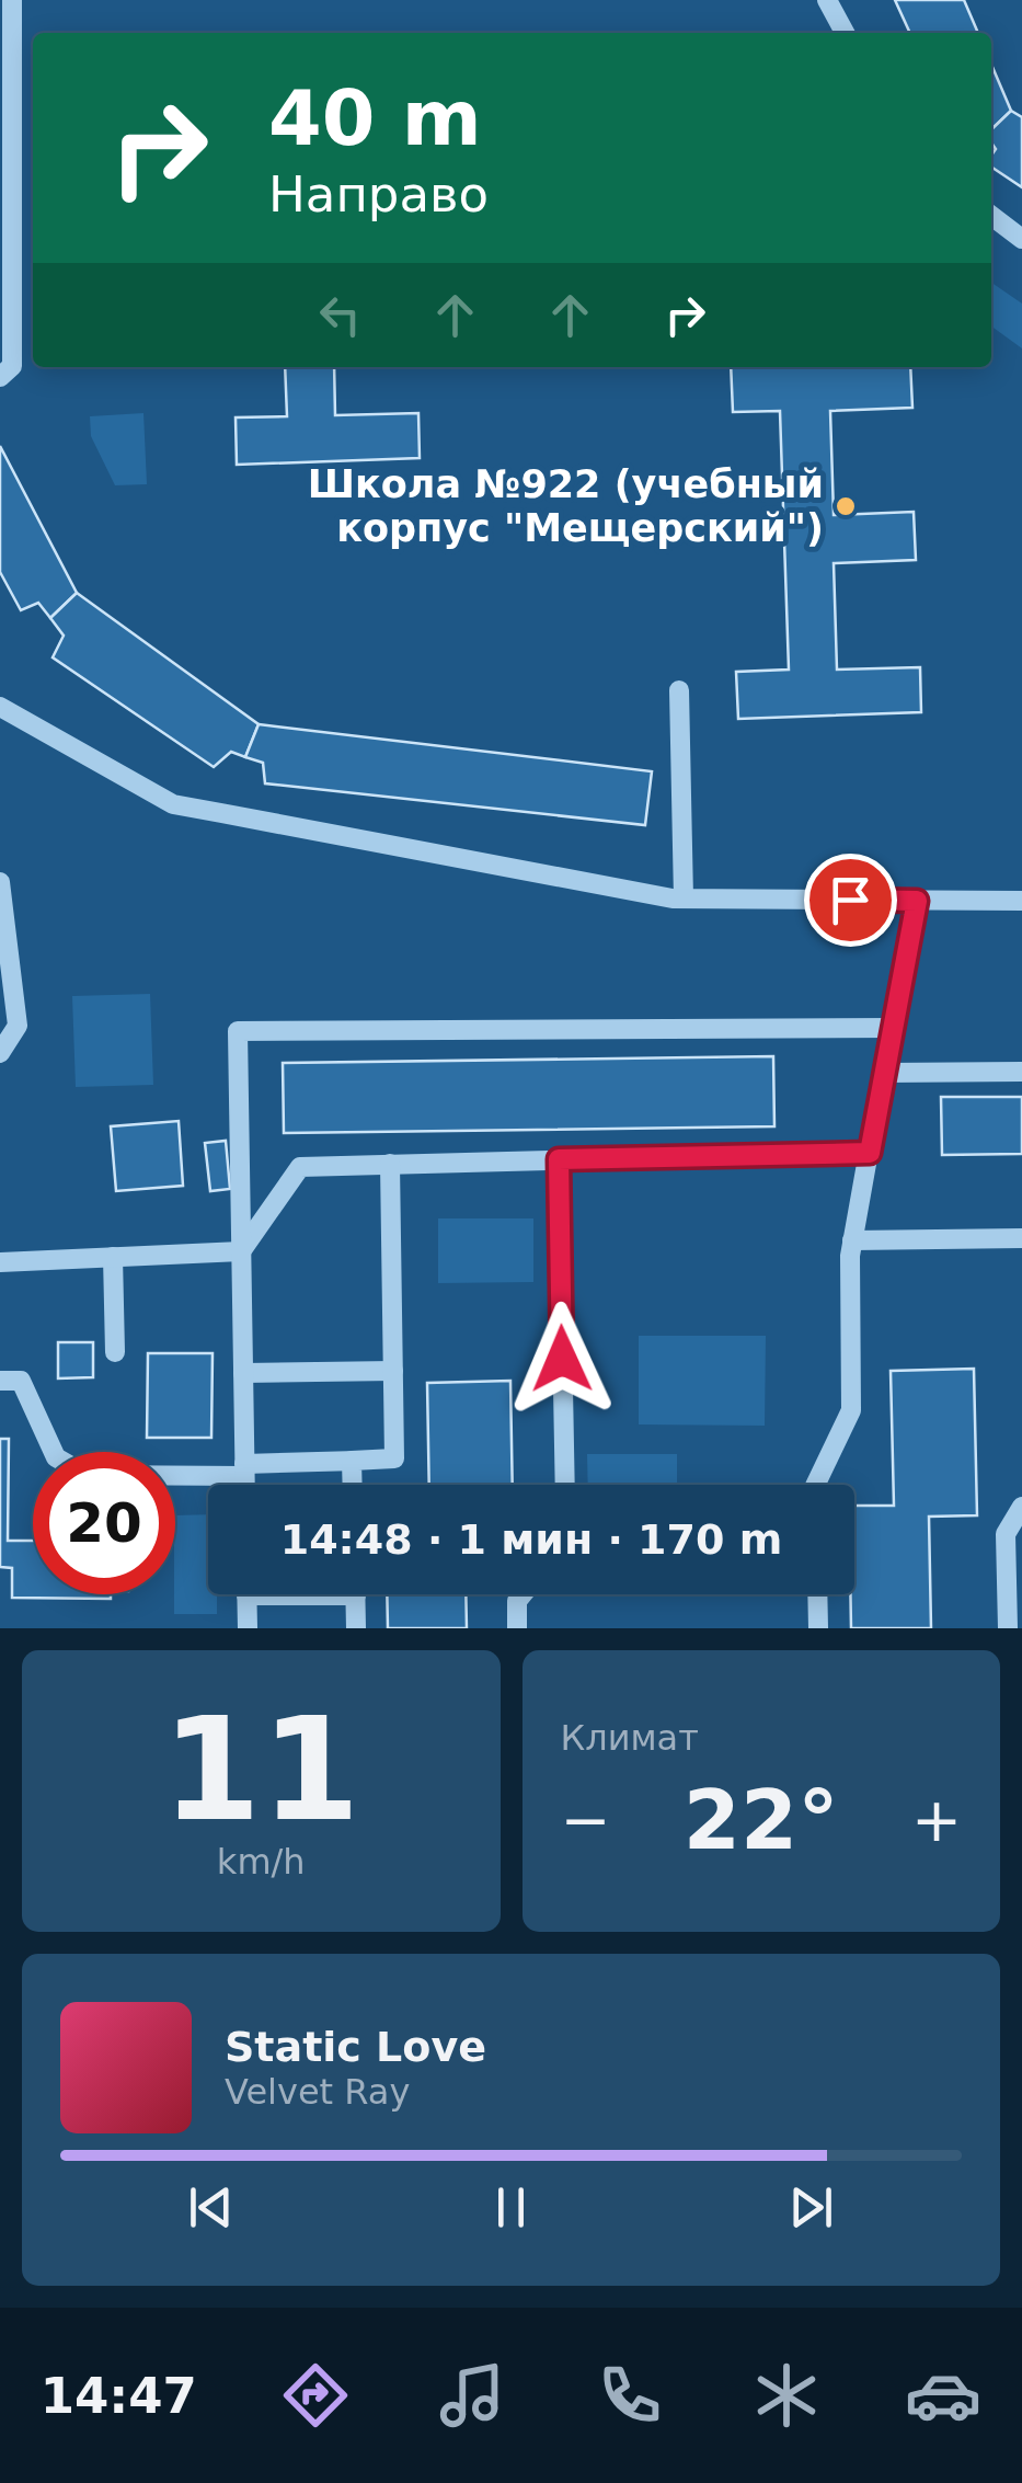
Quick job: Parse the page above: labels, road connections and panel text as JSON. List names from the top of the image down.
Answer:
{
  "places": ["Школа №922 (учебный корпус \"Мещерский\")"],
  "page": {
    "turn": ["40 m", "Направо"],
    "limit": "20",
    "trip": "14:48 · 1 мин · 170 m",
    "tile": [
      ["11", "km/h"],
      "Климат"
    ],
    "heat": ["−", "22°", "+"],
    "song": ["Static Love", "Velvet Ray"],
    "tabs": "14:47"
  }
}
